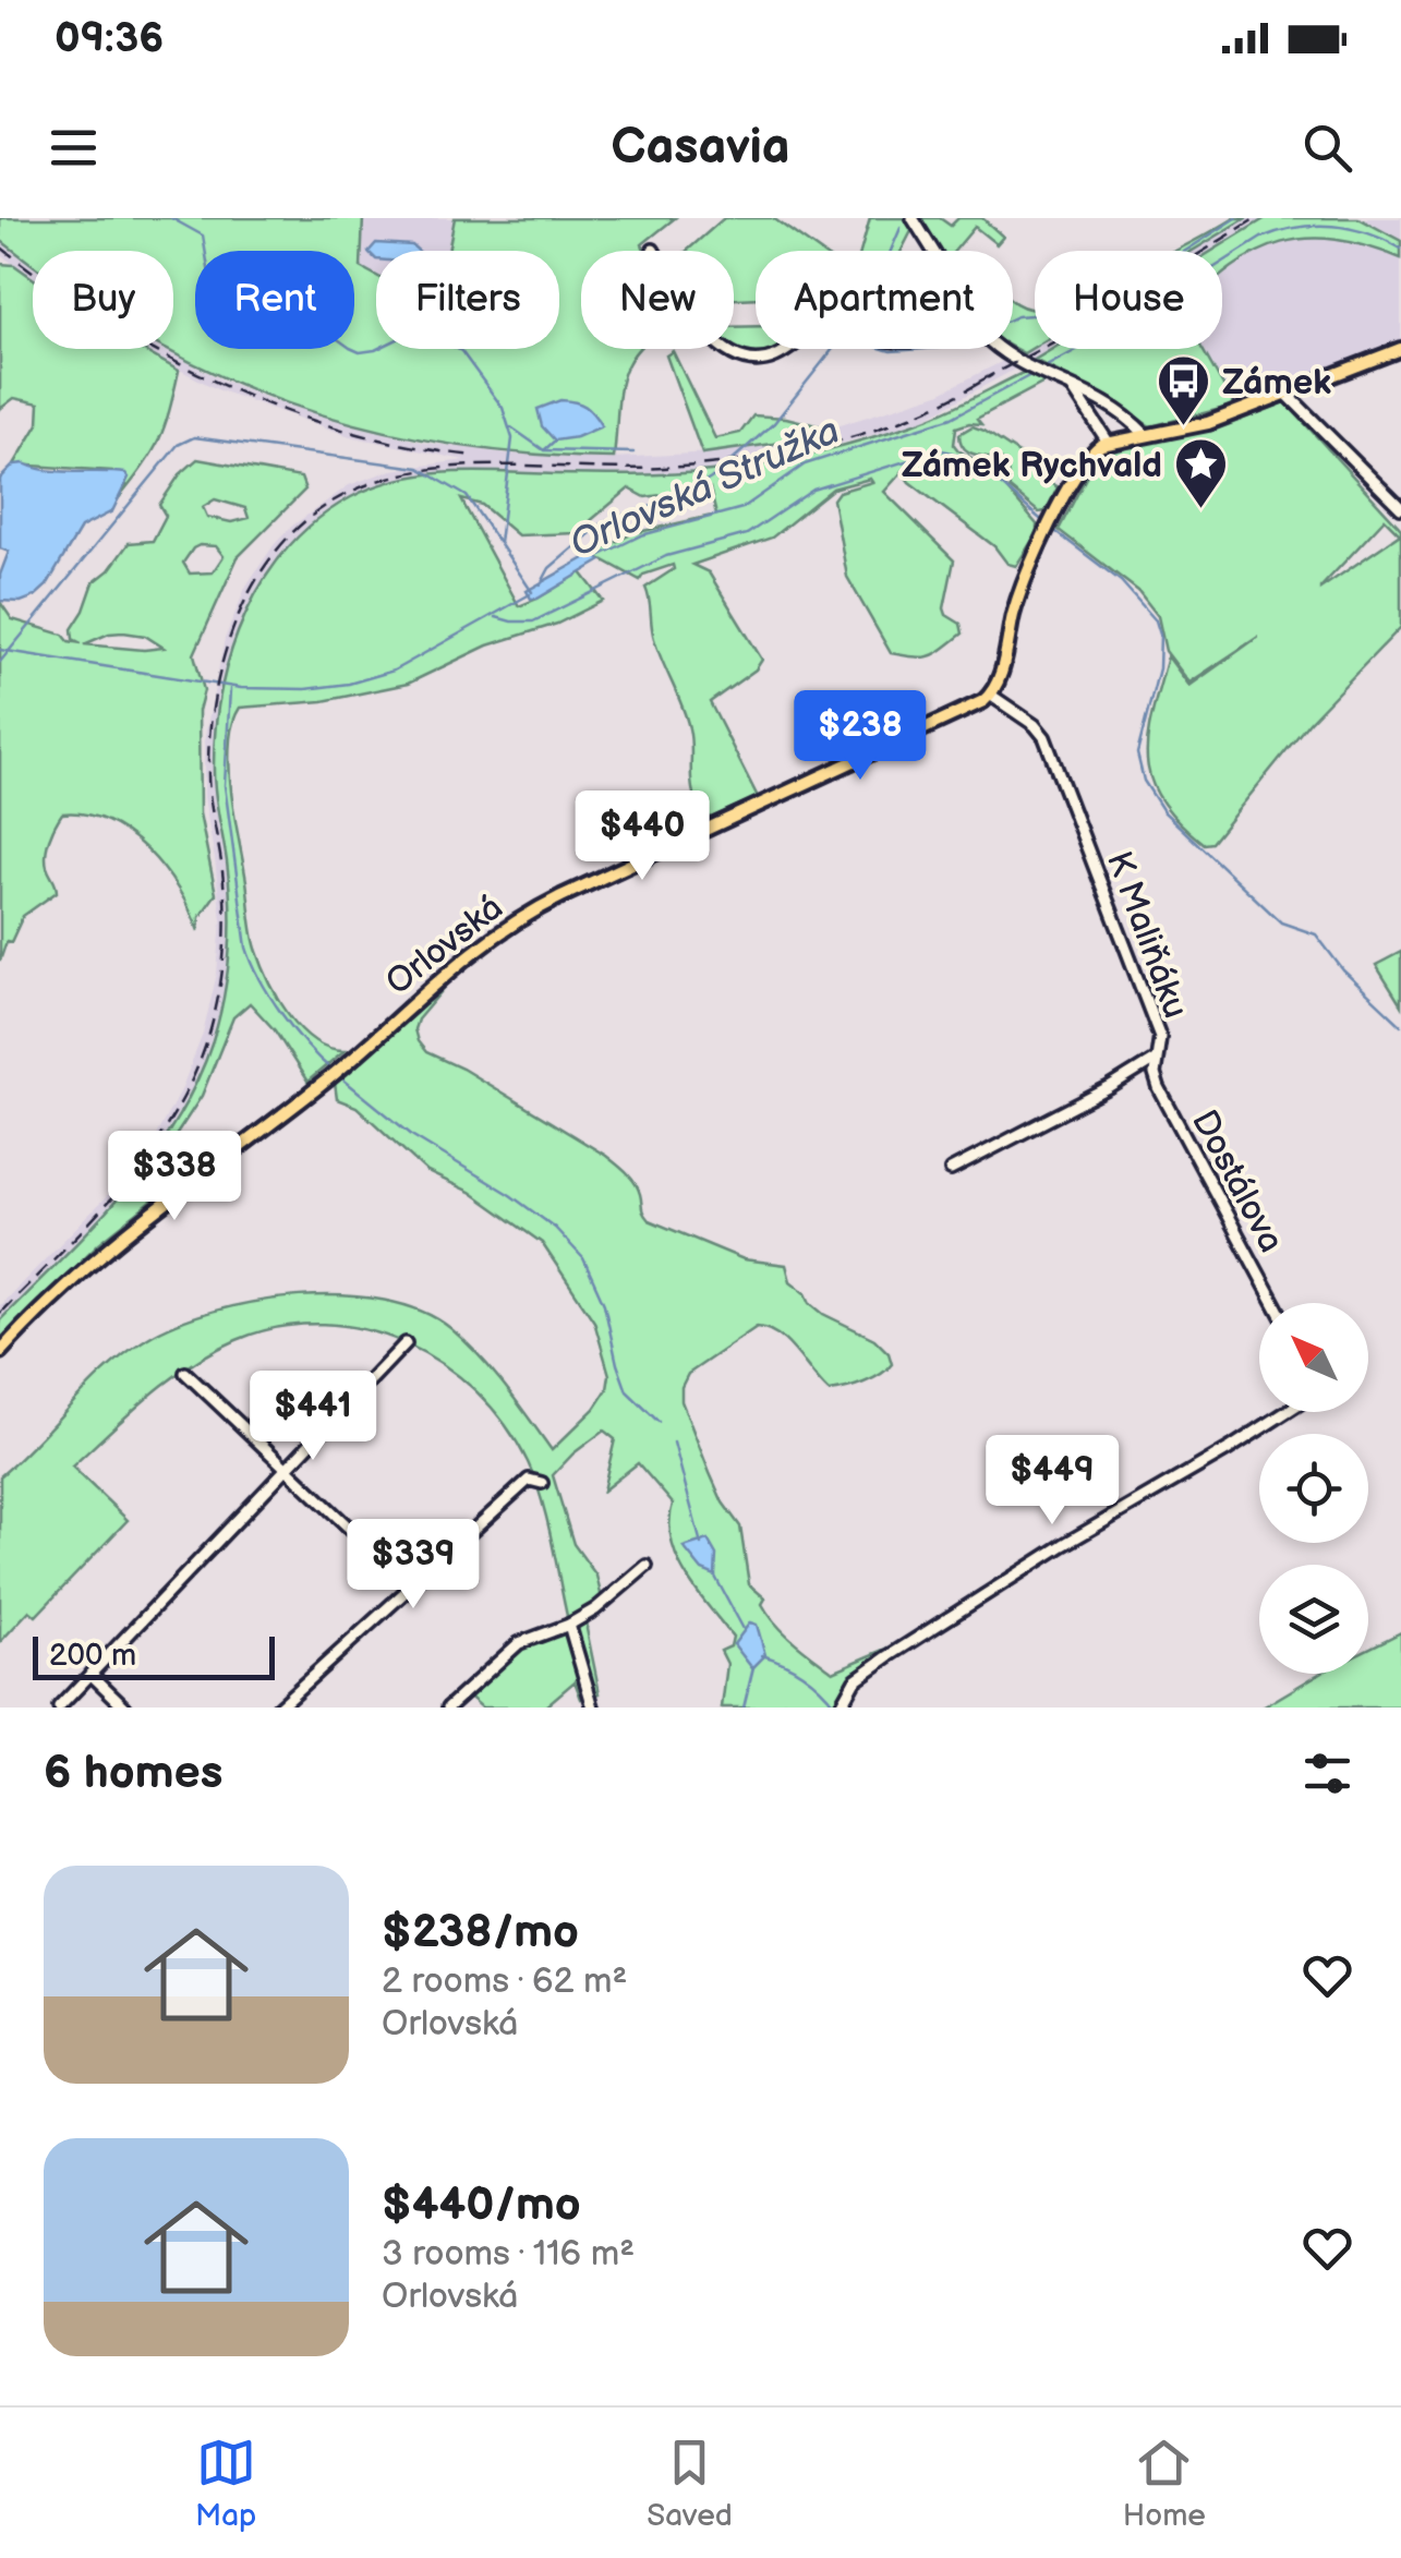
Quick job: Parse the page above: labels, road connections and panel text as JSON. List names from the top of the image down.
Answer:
{
  "streets": {
    "main road": ["Orlovská"],
    "street": ["K Maliňáku", "Dostálova"]
  },
  "crossings": [
    ["K Maliňáku", "Orlovská"],
    ["K Maliňáku", "Dostálova"]
  ],
  "water": ["Orlovská Stružka"],
  "places": {
    "bus stop": ["Zámek"],
    "place": ["Zámek Rychvald"]
  },
  "scale_bar": "200 m",
  "north": "top left",
  "page": {
    "status": "09:36",
    "header": "Casavia",
    "chip": [
      "Buy",
      "Rent",
      "Filters",
      "New",
      "Apartment",
      "House"
    ],
    "price": [
      "$238",
      "$440",
      "$338",
      "$441",
      "$449",
      "$339"
    ],
    "scale": "200 m",
    "heading": "6 homes",
    "list": [
      {
        "name": "$238/mo",
        "note": "2 rooms · 62 m² · Orlovská"
      },
      {
        "name": "$440/mo",
        "note": "3 rooms · 116 m² · Orlovská"
      }
    ],
    "tabs": ["Map", "Saved", "Home"]
  }
}
